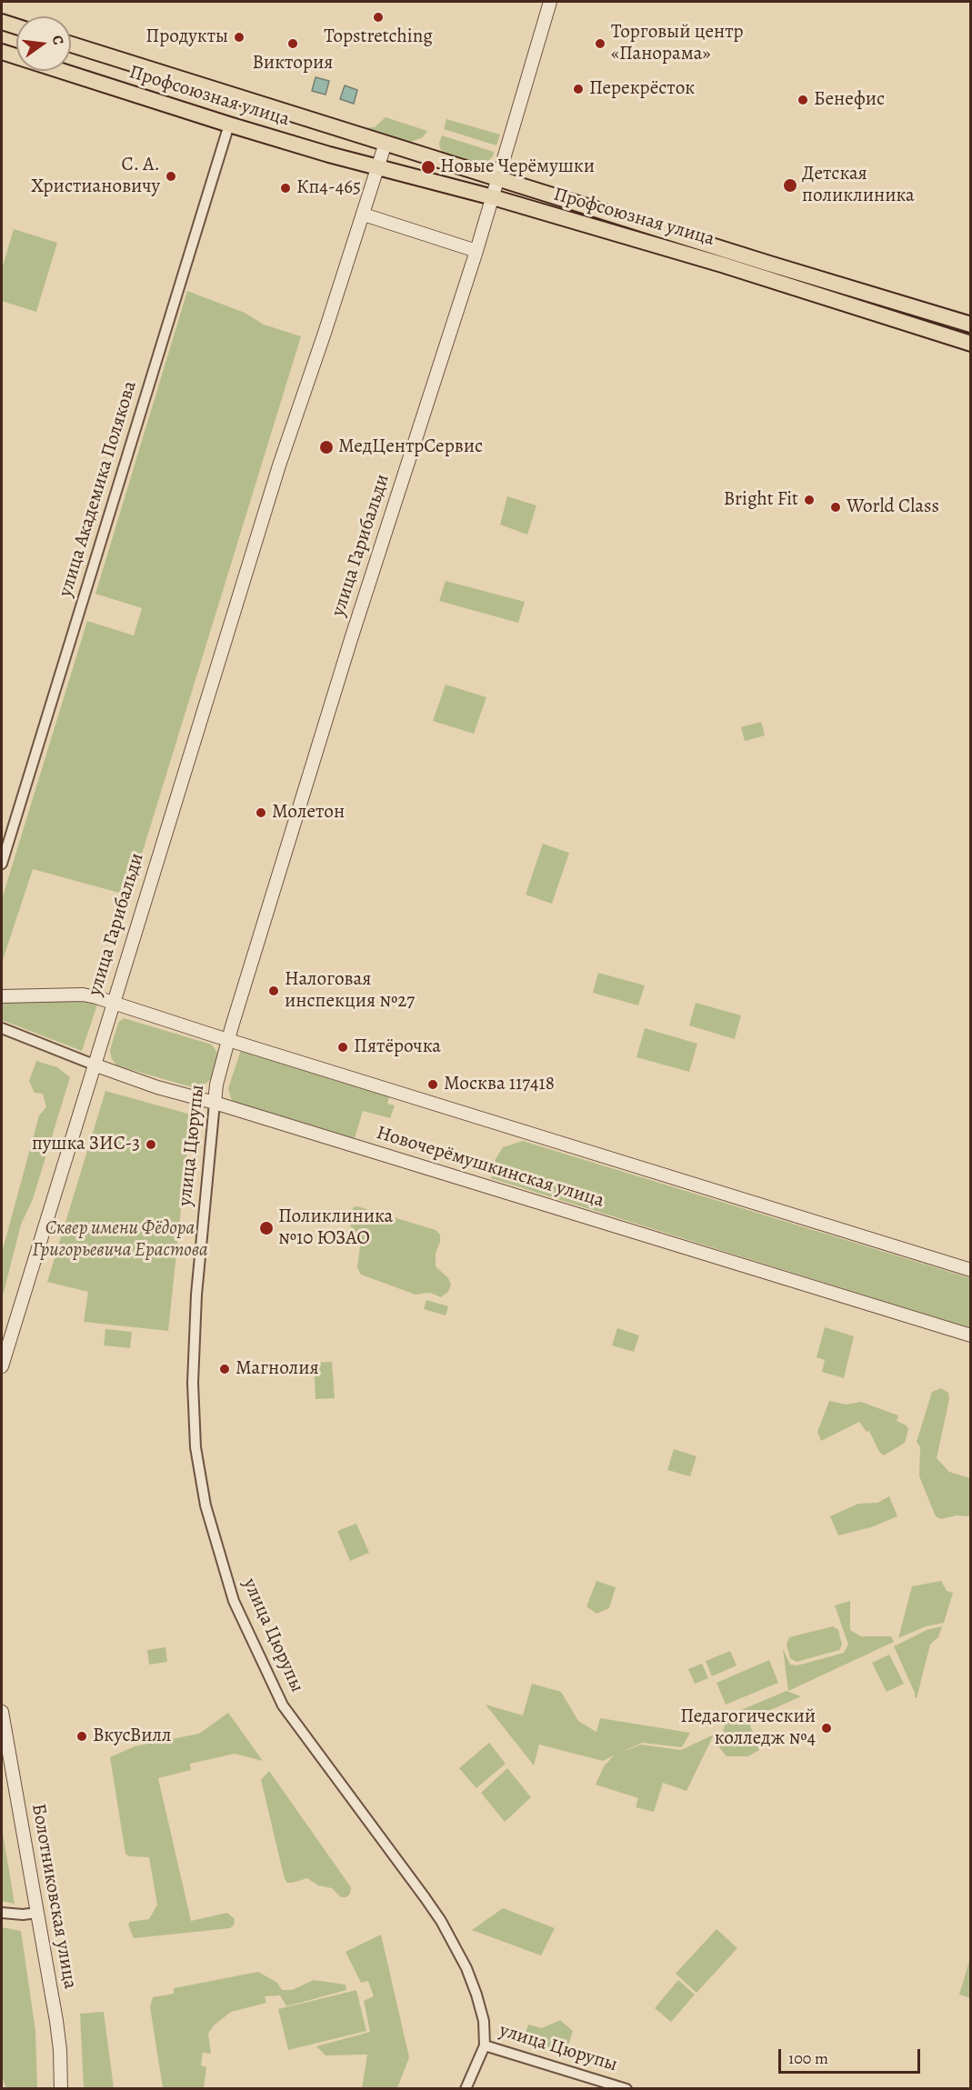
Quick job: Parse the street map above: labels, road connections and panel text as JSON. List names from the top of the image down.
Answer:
{
  "streets": {
    "main road": ["Профсоюзная улица"],
    "street": [
      "улица Академика Полякова",
      "улица Гарибальди",
      "улица Цюрупы",
      "Новочерёмушкинская улица",
      "Болотниковская улица"
    ]
  },
  "crossings": [
    ["Профсоюзная улица", "улица Академика Полякова"],
    ["Профсоюзная улица", "улица Гарибальди"],
    ["улица Гарибальди", "улица Цюрупы"],
    ["улица Гарибальди", "Новочерёмушкинская улица"],
    ["улица Цюрупы", "Новочерёмушкинская улица"]
  ],
  "parks": ["Сквер имени Фёдора Григорьевича Ерастова"],
  "places": [
    "Topstretching",
    "Продукты",
    "Виктория",
    "Торговый центр «Панорама»",
    "Перекрёсток",
    "Бенефис",
    "Новые Черёмушки",
    "С. А. Христиановичу",
    "Детская поликлиника",
    "Кп4-465",
    "МедЦентрСервис",
    "Bright Fit",
    "World Class",
    "Молетон",
    "Налоговая инспекция №27",
    "Пятёрочка",
    "Москва 117418",
    "пушка ЗИС-3",
    "Поликлиника №10 ЮЗАО",
    "Магнолия",
    "Педагогический колледж №4",
    "ВкусВилл"
  ],
  "scale_bar": "100 m",
  "north": "right"
}
